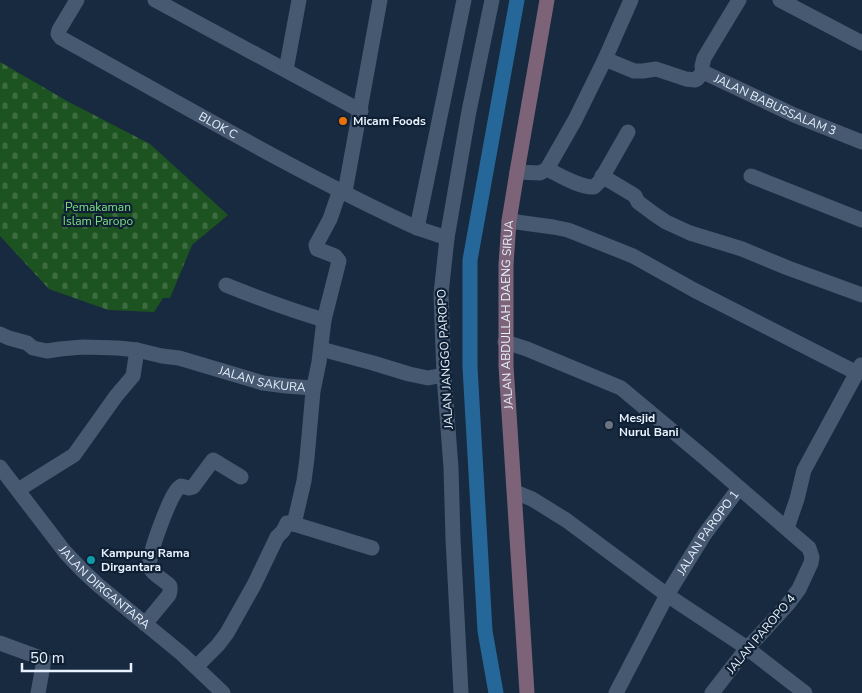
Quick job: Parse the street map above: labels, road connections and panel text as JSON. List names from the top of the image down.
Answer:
{
  "streets": {
    "main road": ["JALAN ABDULLAH DAENG SIRUA"],
    "street": [
      "JALAN BABUSSALAM 3",
      "BLOK C",
      "JALAN JANGGO PAROPO",
      "JALAN SAKURA",
      "JALAN PAROPO 1",
      "JALAN DIRGANTARA",
      "JALAN PAROPO 4"
    ]
  },
  "crossings": [
    ["BLOK C", "JALAN JANGGO PAROPO"],
    ["JALAN ABDULLAH DAENG SIRUA", "JALAN PAROPO 1"],
    ["JALAN PAROPO 1", "JALAN PAROPO 4"]
  ],
  "parks": ["Pemakaman Islam Paropo"],
  "places": ["Micam Foods", "Mesjid Nurul Bani", "Kampung Rama Dirgantara"],
  "scale_bar": "50 m"
}
